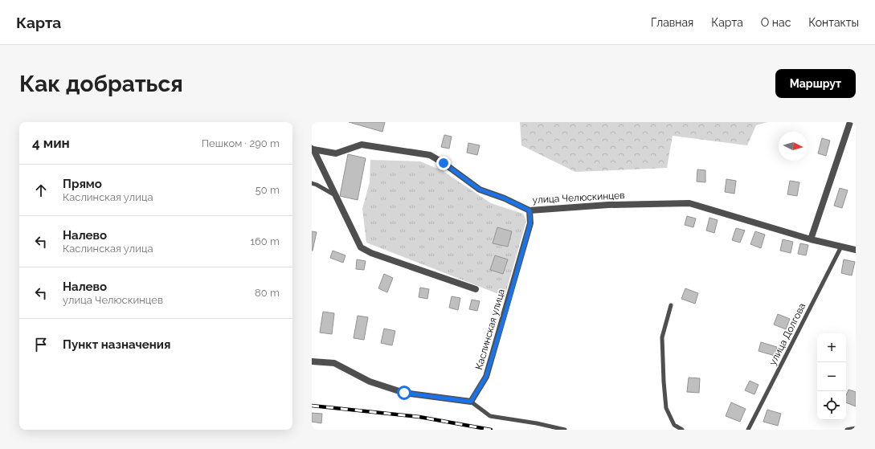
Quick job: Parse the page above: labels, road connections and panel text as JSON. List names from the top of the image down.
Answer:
{
  "streets": {
    "street": ["улица Челюскинцев", "Каслинская улица"],
    "lane": ["улица Долгова"]
  },
  "crossings": [
    ["улица Челюскинцев", "Каслинская улица"],
    ["улица Челюскинцев", "улица Долгова"]
  ],
  "north": "right",
  "page": {
    "header": "Карта",
    "nav": [
      "Главная",
      "Карта",
      "О нас",
      "Контакты"
    ],
    "buttons": "Маршрут",
    "title": "Как добраться",
    "heading": ["4 мин", "Пешком · 290 m"],
    "list": [
      ["Прямо", "Каслинская улица", "50 m"],
      ["Налево", "Каслинская улица", "160 m"],
      ["Налево", "улица Челюскинцев", "80 m"],
      "Пункт назначения"
    ],
    "map_buttons": ["+", "−"]
  }
}
